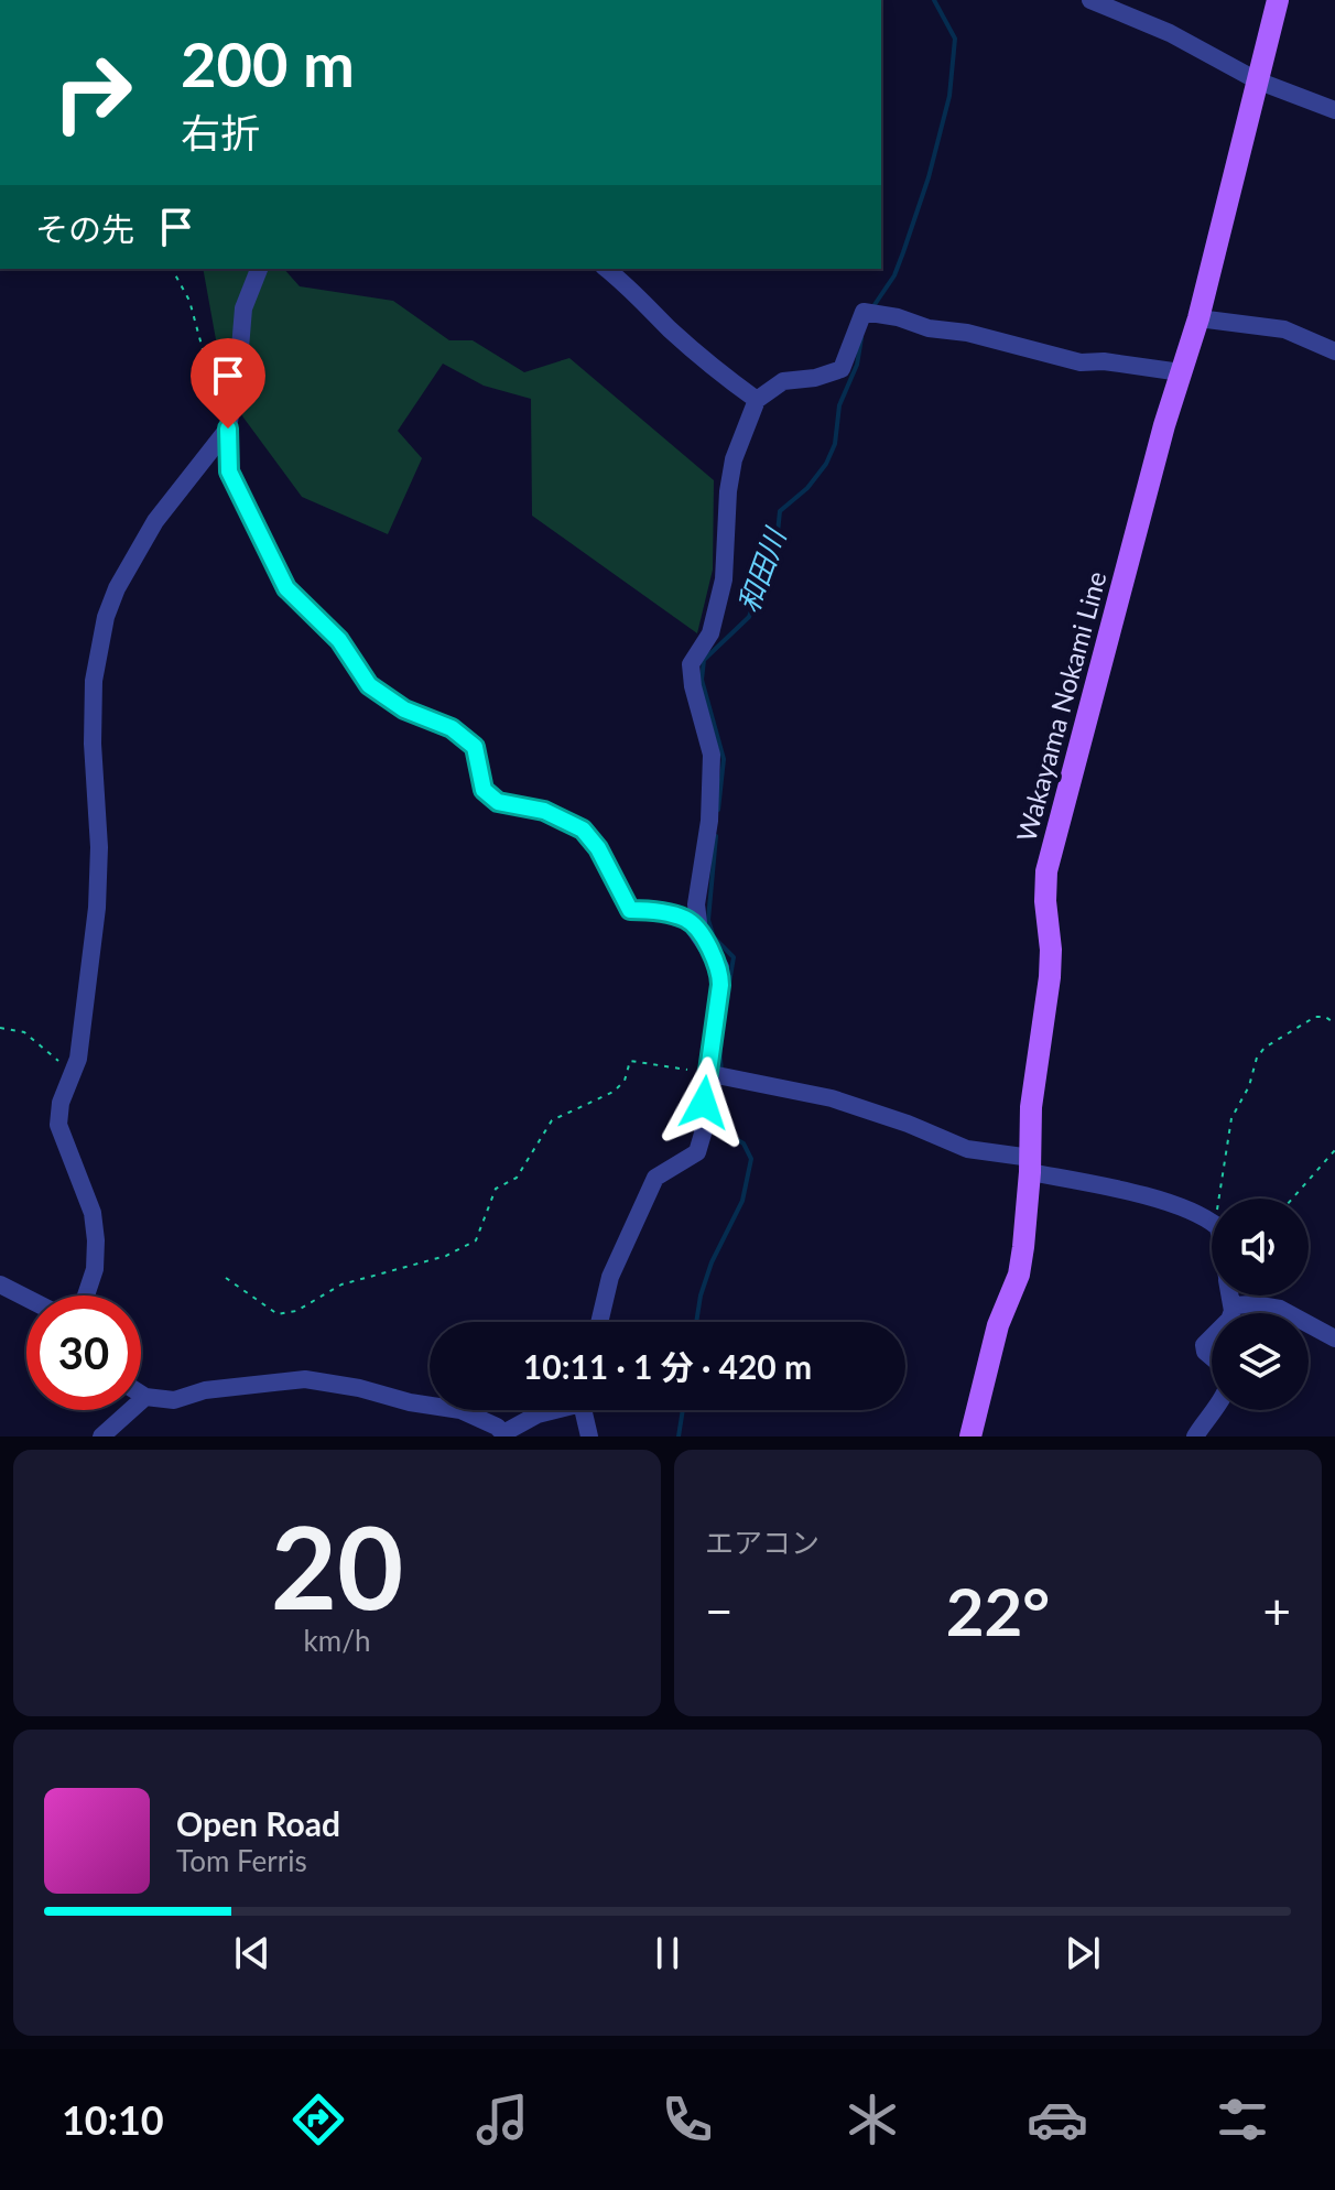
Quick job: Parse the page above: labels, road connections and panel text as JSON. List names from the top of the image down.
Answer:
{
  "streets": {
    "main road": ["Wakayama Nokami Line"]
  },
  "water": ["和田川"],
  "page": {
    "turn": ["200 m", "右折"],
    "then": "その先",
    "limit": "30",
    "trip": "10:11 · 1 分 · 420 m",
    "tile": [
      ["20", "km/h"],
      "エアコン"
    ],
    "heat": ["−", "22°", "+"],
    "song": ["Open Road", "Tom Ferris"],
    "tabs": "10:10"
  }
}
